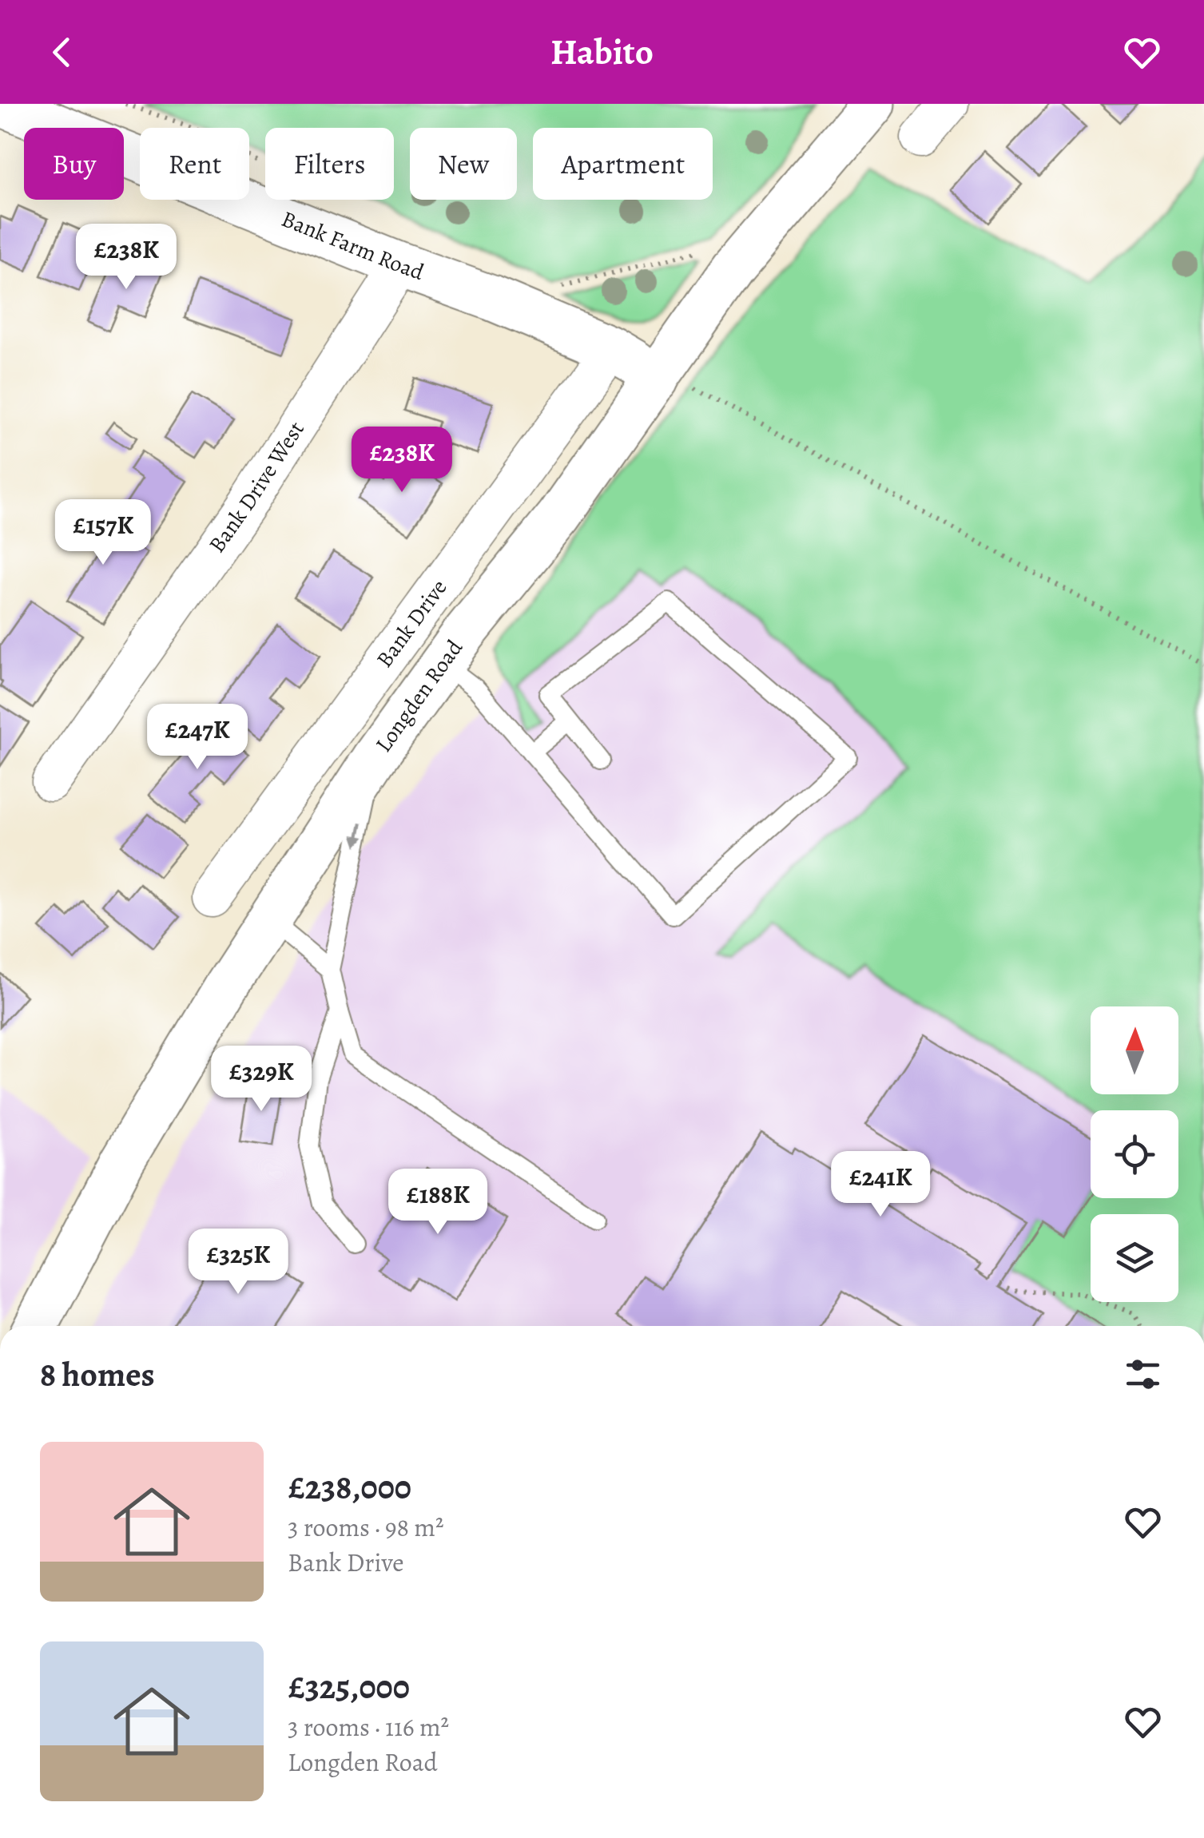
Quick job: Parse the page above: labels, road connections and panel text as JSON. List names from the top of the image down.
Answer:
{
  "streets": {
    "street": [
      "Bank Farm Road",
      "Bank Drive West",
      "Bank Drive",
      "Longden Road"
    ]
  },
  "crossings": [
    ["Bank Farm Road", "Bank Drive West"],
    ["Bank Farm Road", "Bank Drive"],
    ["Bank Farm Road", "Longden Road"]
  ],
  "north": "top",
  "page": {
    "header": "Habito",
    "chip": [
      "Buy",
      "Rent",
      "Filters",
      "New",
      "Apartment"
    ],
    "price": [
      "£238K",
      "£238K",
      "£157K",
      "£247K",
      "£329K",
      "£241K",
      "£188K",
      "£325K"
    ],
    "heading": "8 homes",
    "list": [
      {
        "name": "£238,000",
        "note": "3 rooms · 98 m² · Bank Drive"
      },
      {
        "name": "£325,000",
        "note": "3 rooms · 116 m² · Longden Road"
      }
    ]
  }
}
